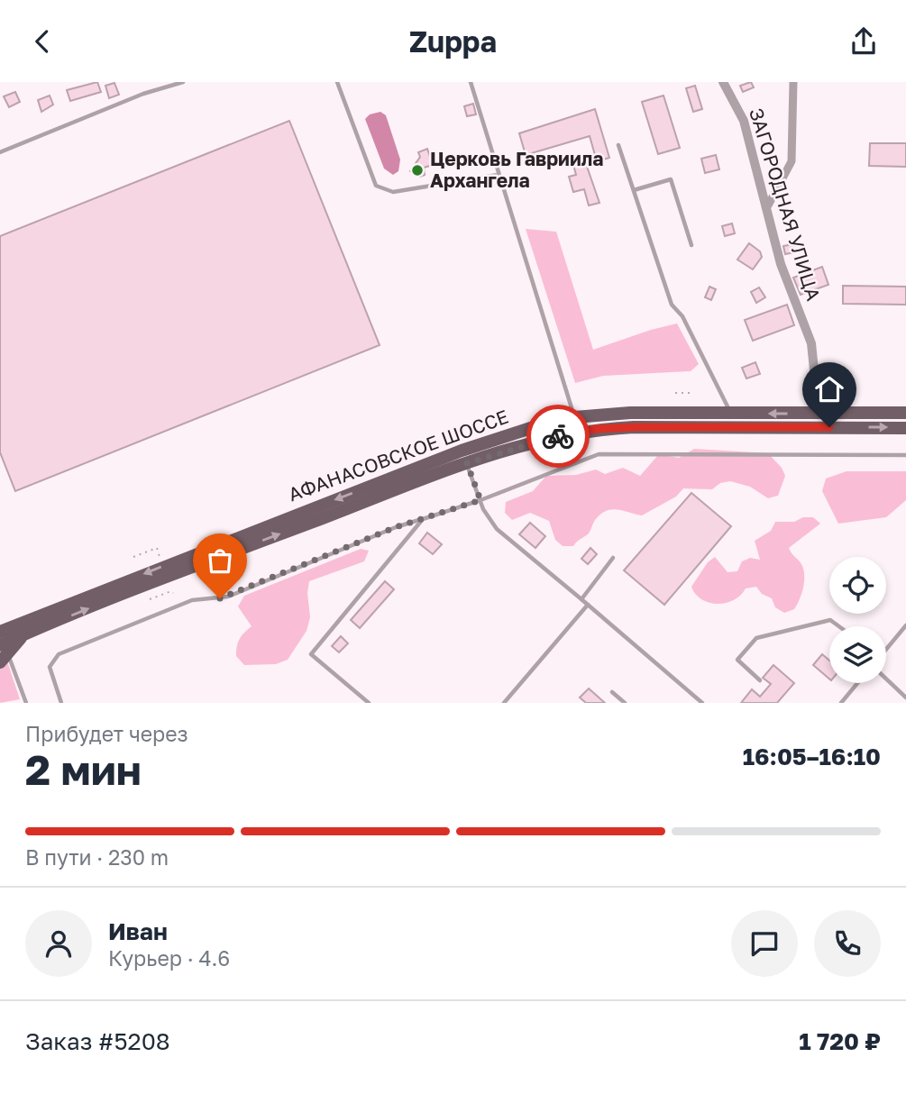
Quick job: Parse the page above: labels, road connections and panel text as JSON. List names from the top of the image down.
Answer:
{
  "streets": {
    "main road": ["АФАНАСОВСКОЕ ШОССЕ"],
    "street": ["ЗАГОРОДНАЯ УЛИЦА"]
  },
  "crossings": [
    ["ЗАГОРОДНАЯ УЛИЦА", "АФАНАСОВСКОЕ ШОССЕ"]
  ],
  "places": ["Церковь Гавриила Архангела"],
  "page": {
    "header": "Zuppa",
    "heading": ["2 мин", "Прибудет через", "16:05–16:10"],
    "panel": [
      "Иван",
      "Курьер · 4.6",
      "Заказ #5208",
      "1 720 ₽"
    ],
    "bar": "В пути · 230 m"
  }
}
